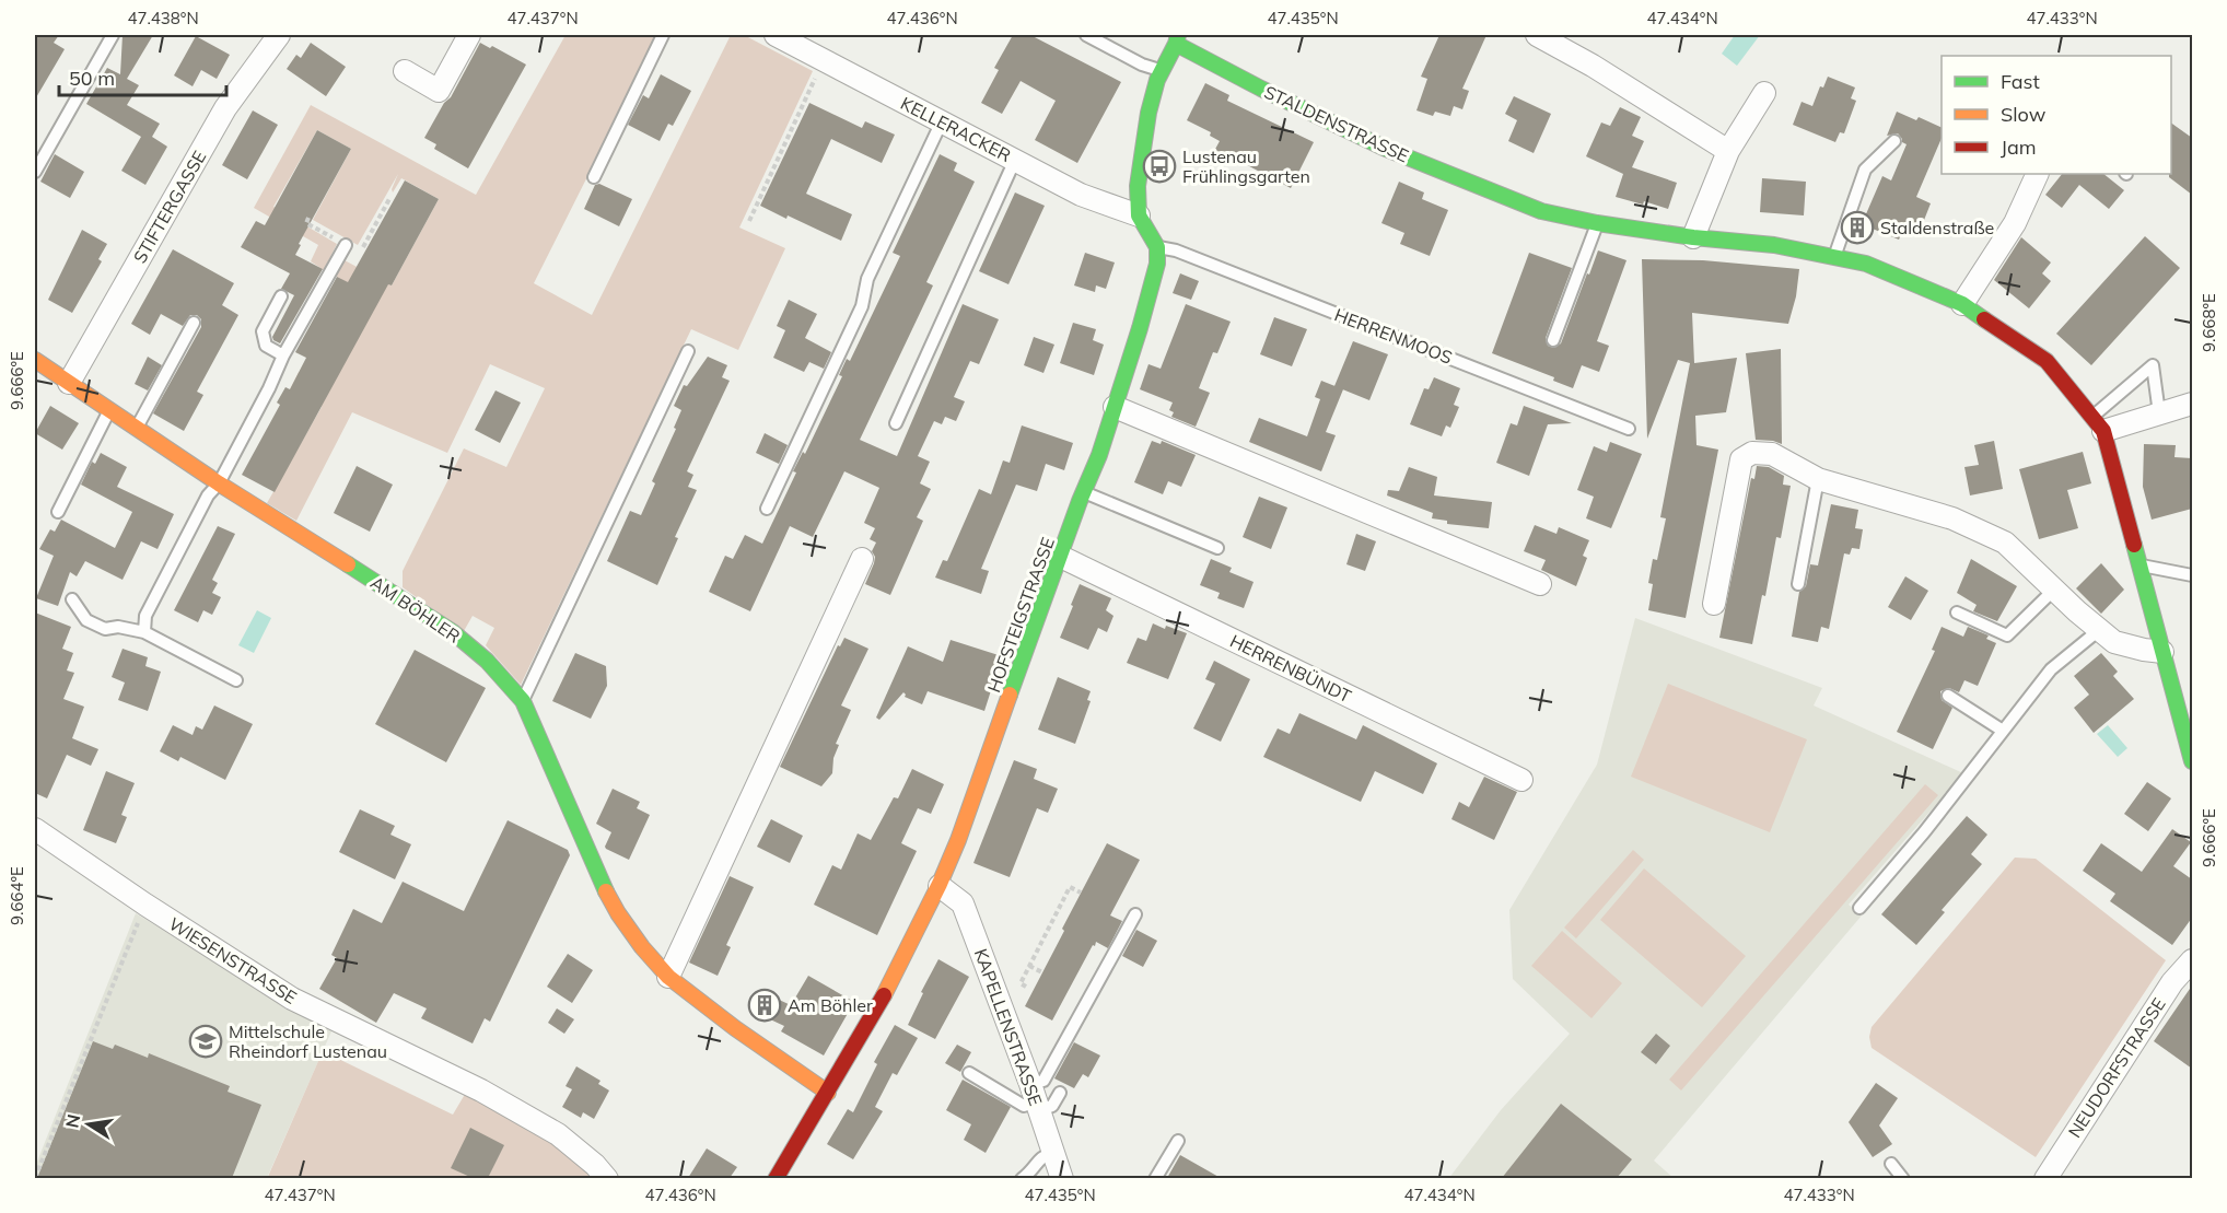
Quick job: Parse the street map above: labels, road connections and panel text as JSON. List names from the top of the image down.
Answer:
{
  "streets": {
    "street": [
      "STALDENSTRASSE",
      "KELLERACKER",
      "STIFTERGASSE",
      "AM BÖHLER",
      "HOFSTEIGSTRASSE",
      "HERRENBÜNDT",
      "WIESENSTRASSE",
      "KAPELLENSTRASSE",
      "NEUDORFSTRASSE"
    ],
    "lane": ["HERRENMOOS"]
  },
  "crossings": [
    ["STIFTERGASSE", "AM BÖHLER"],
    ["HERRENMOOS", "HOFSTEIGSTRASSE"],
    ["AM BÖHLER", "HOFSTEIGSTRASSE"],
    ["HOFSTEIGSTRASSE", "HERRENBÜNDT"],
    ["HOFSTEIGSTRASSE", "KAPELLENSTRASSE"]
  ],
  "places": {
    "bus stop": ["Lustenau Frühlingsgarten"],
    "building": ["Staldenstraße", "Am Böhler"],
    "school or university": ["Mittelschule Rheindorf Lustenau"]
  },
  "legend": ["Fast", "Slow", "Jam"],
  "scale_bar": "50 m",
  "north": "left",
  "coordinates": [
    "47.438°N",
    "47.437°N",
    "47.436°N",
    "47.435°N",
    "47.434°N",
    "47.433°N",
    "9.668°E",
    "9.666°E",
    "9.664°E"
  ]
}
